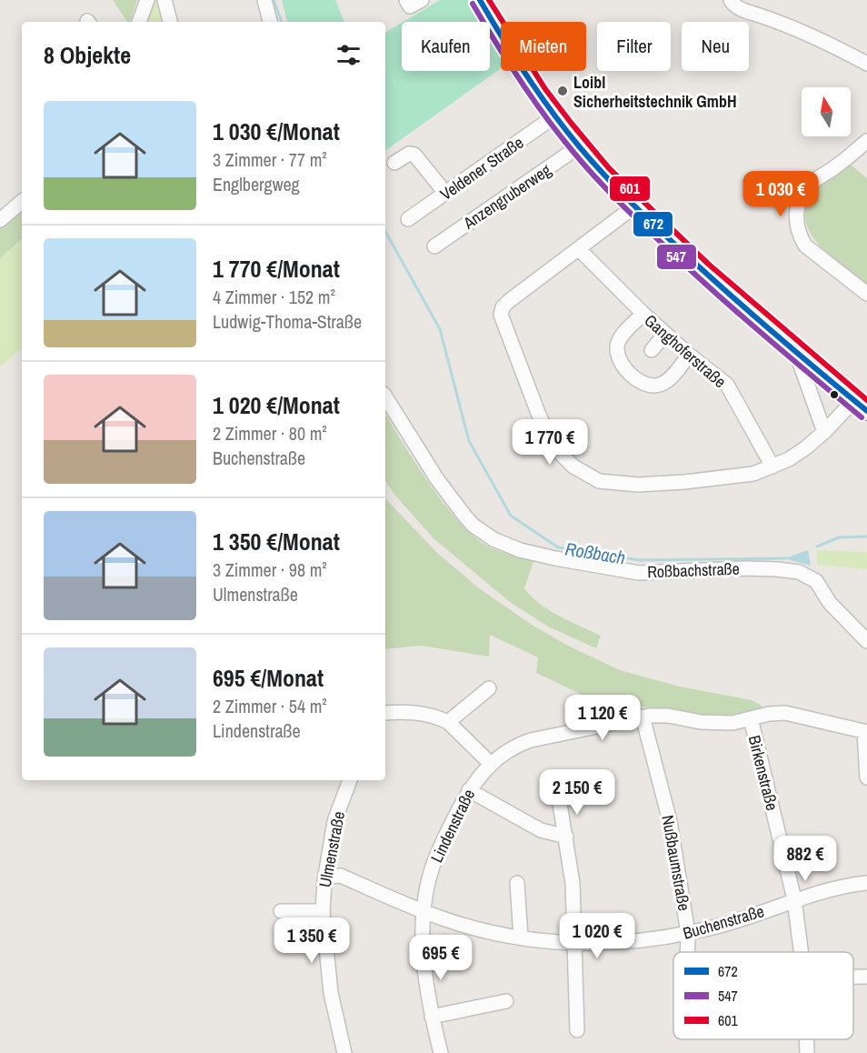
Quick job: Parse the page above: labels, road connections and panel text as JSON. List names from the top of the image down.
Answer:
{
  "streets": {
    "street": [
      "Veldener Straße",
      "Anzengruberweg",
      "Ganghoferstraße",
      "Roßbachstraße",
      "Birkenstraße",
      "Lindenstraße",
      "Ulmenstraße",
      "Nußbaumstraße",
      "Buchenstraße"
    ]
  },
  "crossings": [
    ["Birkenstraße", "Lindenstraße"],
    ["Birkenstraße", "Buchenstraße"],
    ["Lindenstraße", "Nußbaumstraße"],
    ["Lindenstraße", "Buchenstraße"],
    ["Ulmenstraße", "Buchenstraße"],
    ["Nußbaumstraße", "Buchenstraße"]
  ],
  "water": ["Roßbach"],
  "places": ["Loibl Sicherheitstechnik GmbH"],
  "lines": ["transit line 672", "transit line 601", "transit line 547"],
  "legend": ["672", "547", "601"],
  "north": "top",
  "page": {
    "chip": [
      "Kaufen",
      "Mieten",
      "Filter",
      "Neu"
    ],
    "heading": "8 Objekte",
    "list": [
      {
        "name": "1 030 €/Monat",
        "note": "3 Zimmer · 77 m² · Englbergweg"
      },
      {
        "name": "1 770 €/Monat",
        "note": "4 Zimmer · 152 m² · Ludwig-Thoma-Straße"
      },
      {
        "name": "1 020 €/Monat",
        "note": "2 Zimmer · 80 m² · Buchenstraße"
      },
      {
        "name": "1 350 €/Monat",
        "note": "3 Zimmer · 98 m² · Ulmenstraße"
      },
      {
        "name": "695 €/Monat",
        "note": "2 Zimmer · 54 m² · Lindenstraße"
      }
    ],
    "price": [
      "1 030 €",
      "1 770 €",
      "1 120 €",
      "2 150 €",
      "882 €",
      "1 020 €",
      "1 350 €",
      "695 €"
    ]
  }
}
